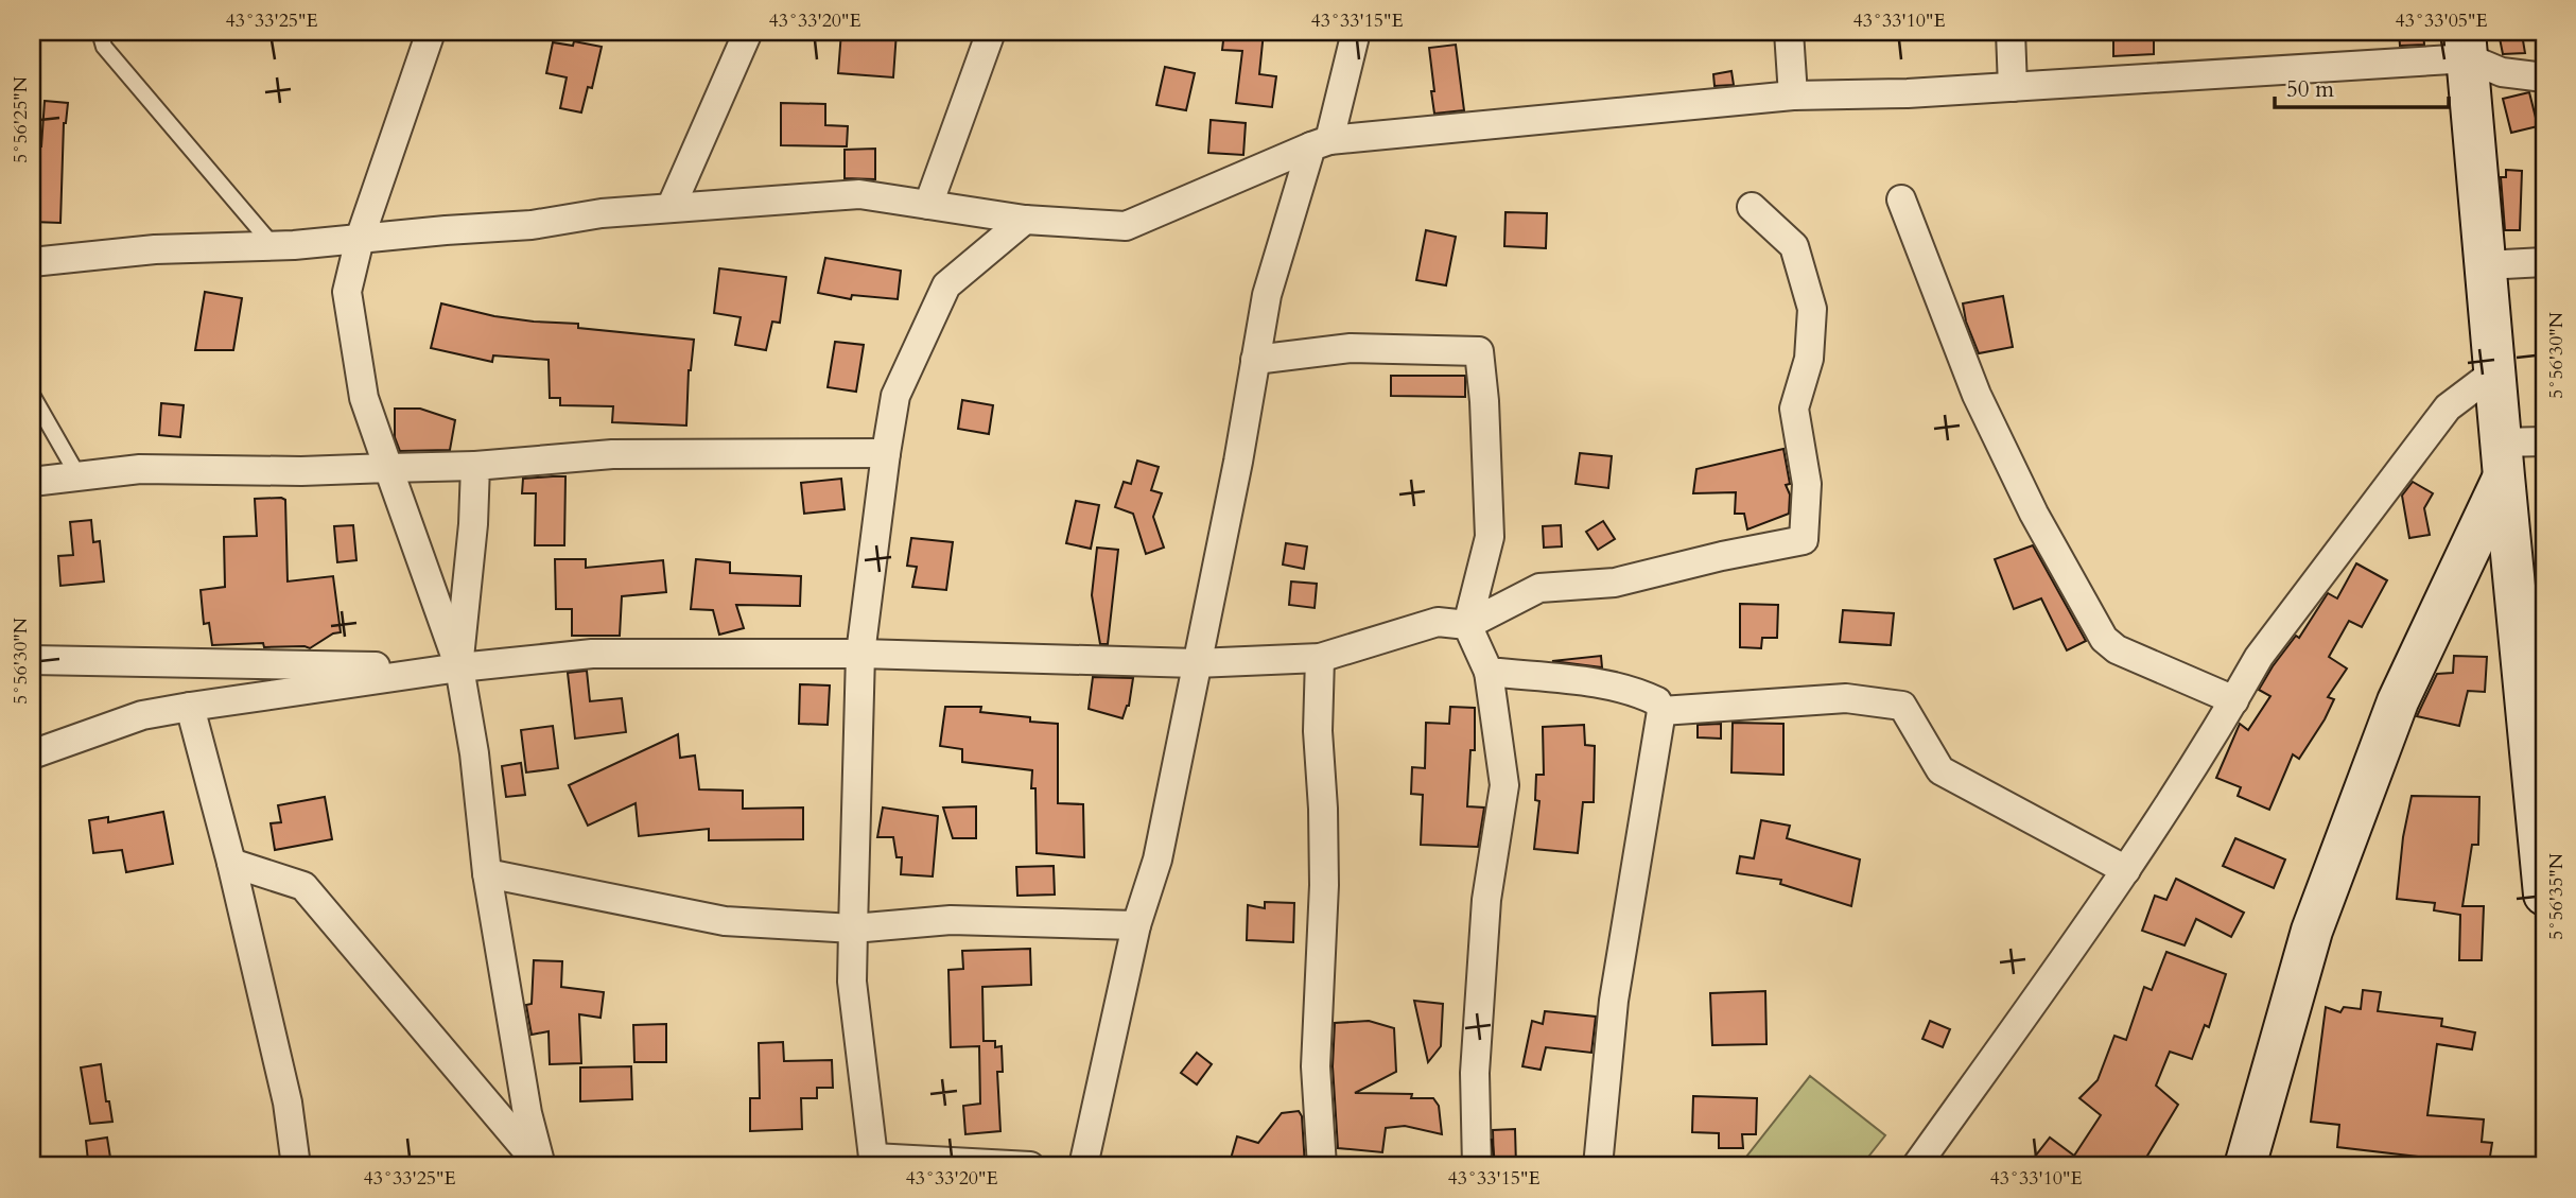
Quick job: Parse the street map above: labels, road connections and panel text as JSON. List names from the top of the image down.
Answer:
{
  "scale_bar": "50 m",
  "coordinates": [
    "43°33'25\"E",
    "43°33'20\"E",
    "43°33'15\"E",
    "43°33'10\"E",
    "43°33'05\"E",
    "5°56'25\"N",
    "5°56'30\"N",
    "5°56'35\"N"
  ]
}
